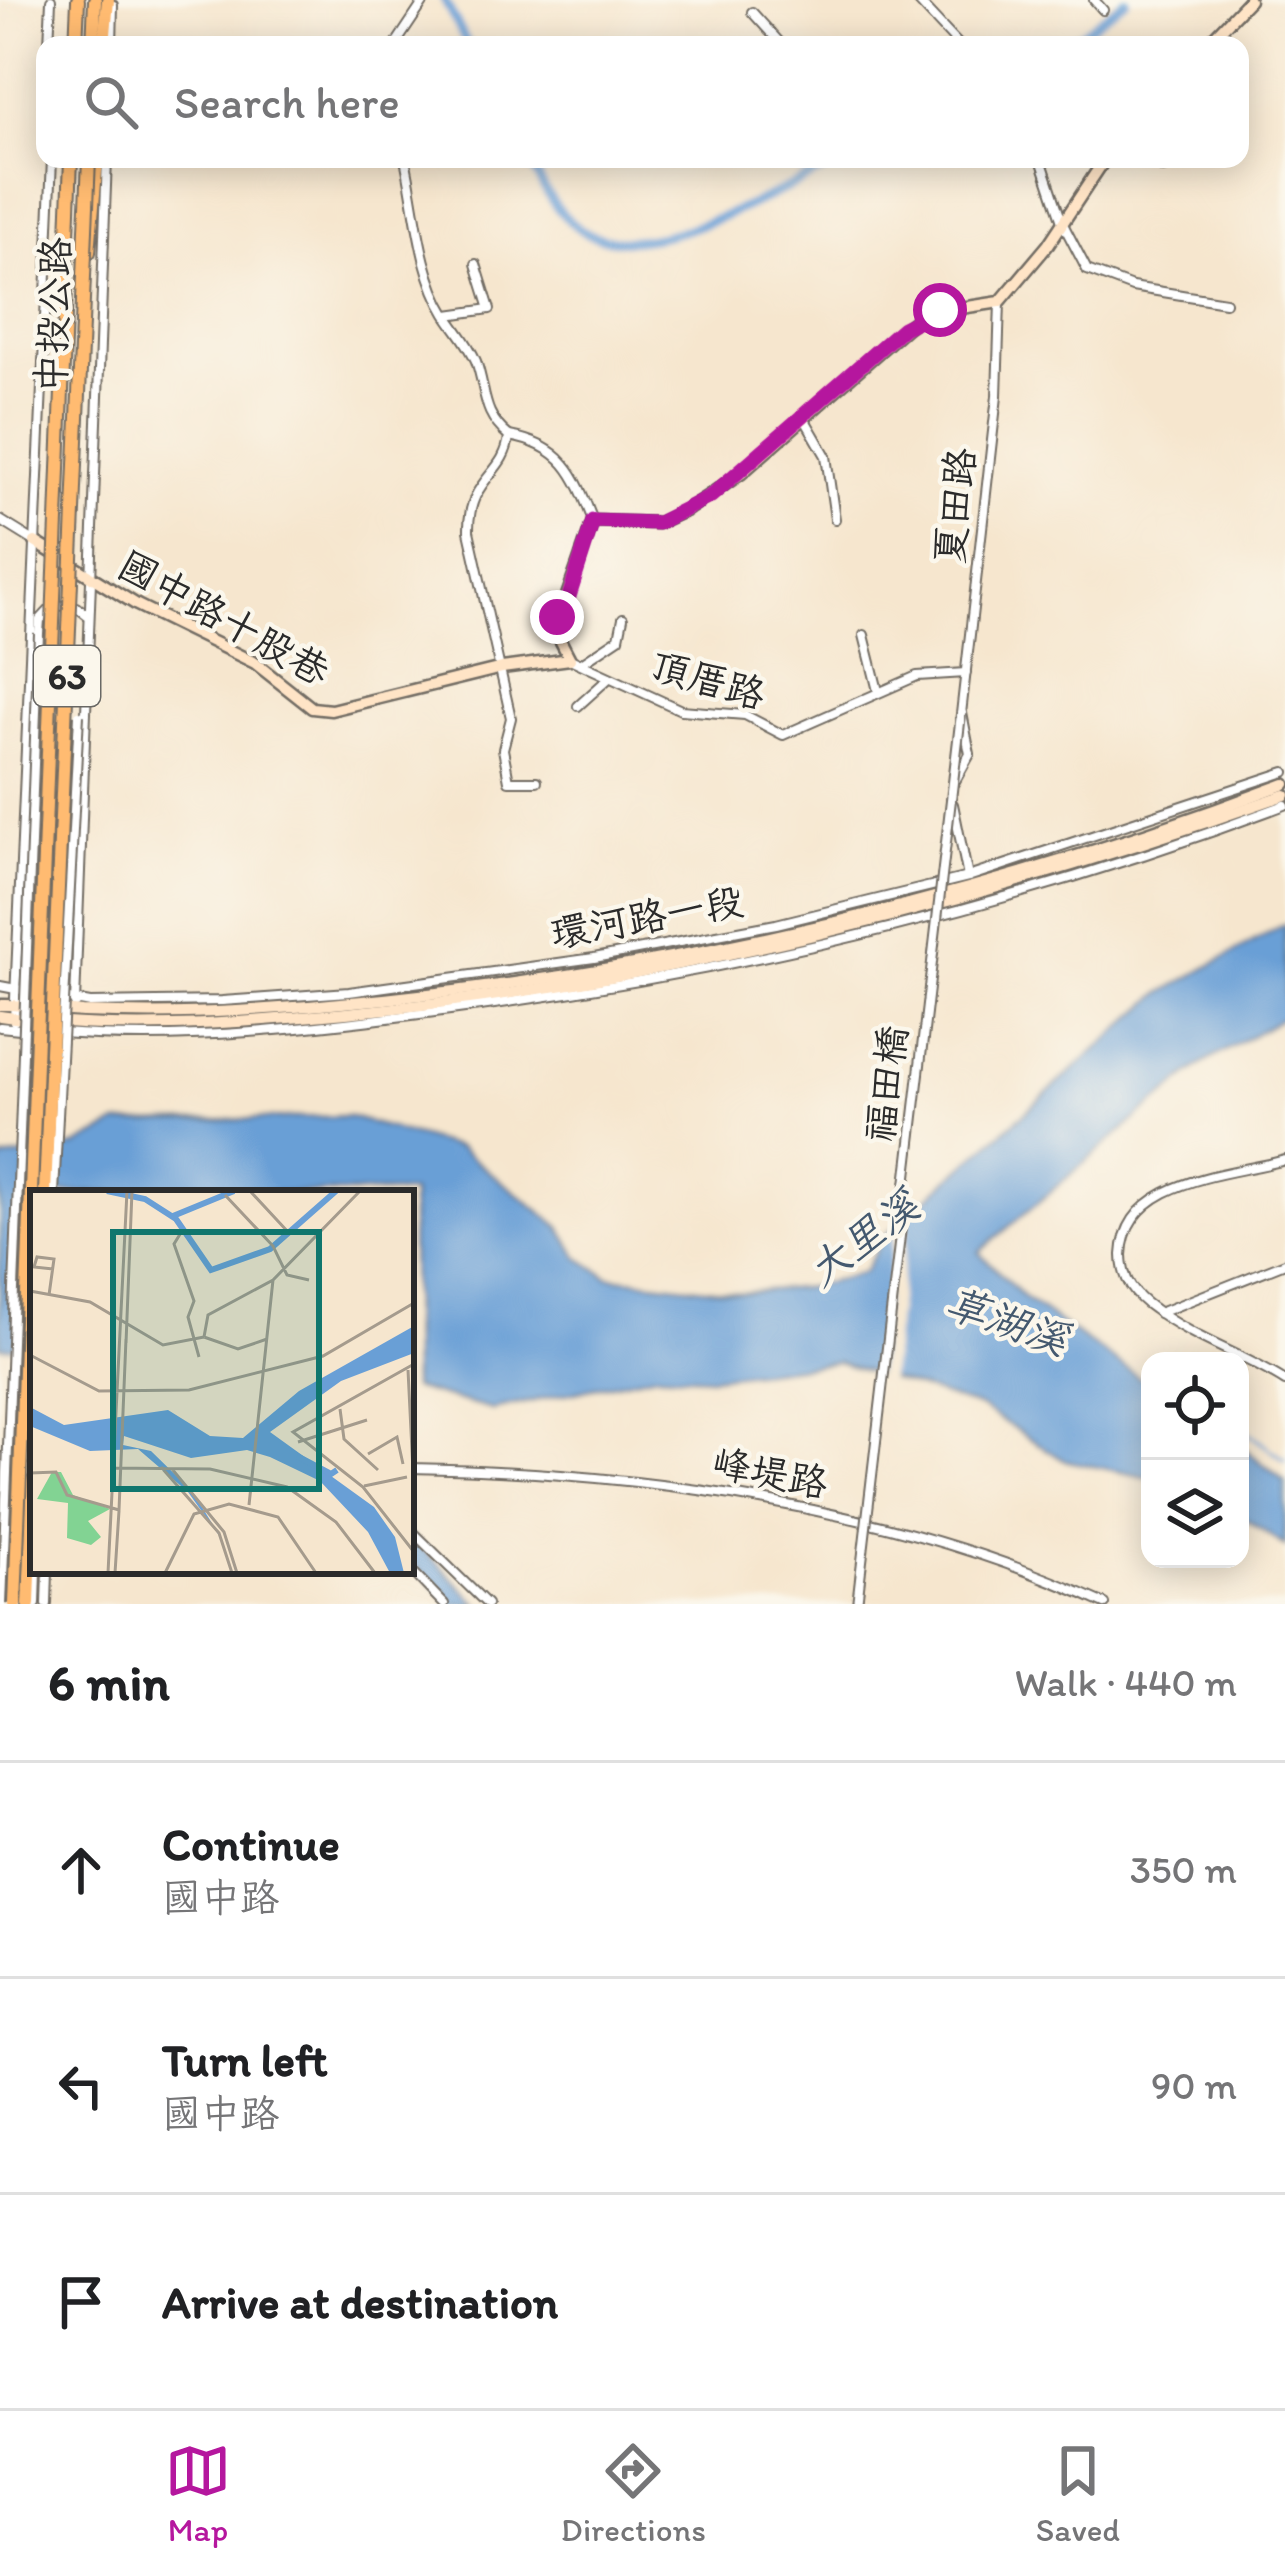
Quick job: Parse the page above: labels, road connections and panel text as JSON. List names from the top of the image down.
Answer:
{
  "streets": {
    "main road": ["中投公路", "63"],
    "street": [
      "夏田路",
      "國中路十股巷",
      "頂厝路",
      "環河路一段",
      "福田橋",
      "峰堤路"
    ]
  },
  "crossings": [
    ["夏田路", "頂厝路"],
    ["夏田路", "福田橋"]
  ],
  "water": ["大里溪", "草湖溪"],
  "page": {
    "search": "Search here",
    "heading": ["6 min", "Walk · 440 m"],
    "list": [
      ["Continue", "國中路", "350 m"],
      ["Turn left", "國中路", "90 m"],
      "Arrive at destination"
    ],
    "nav": ["Map", "Directions", "Saved"]
  }
}
